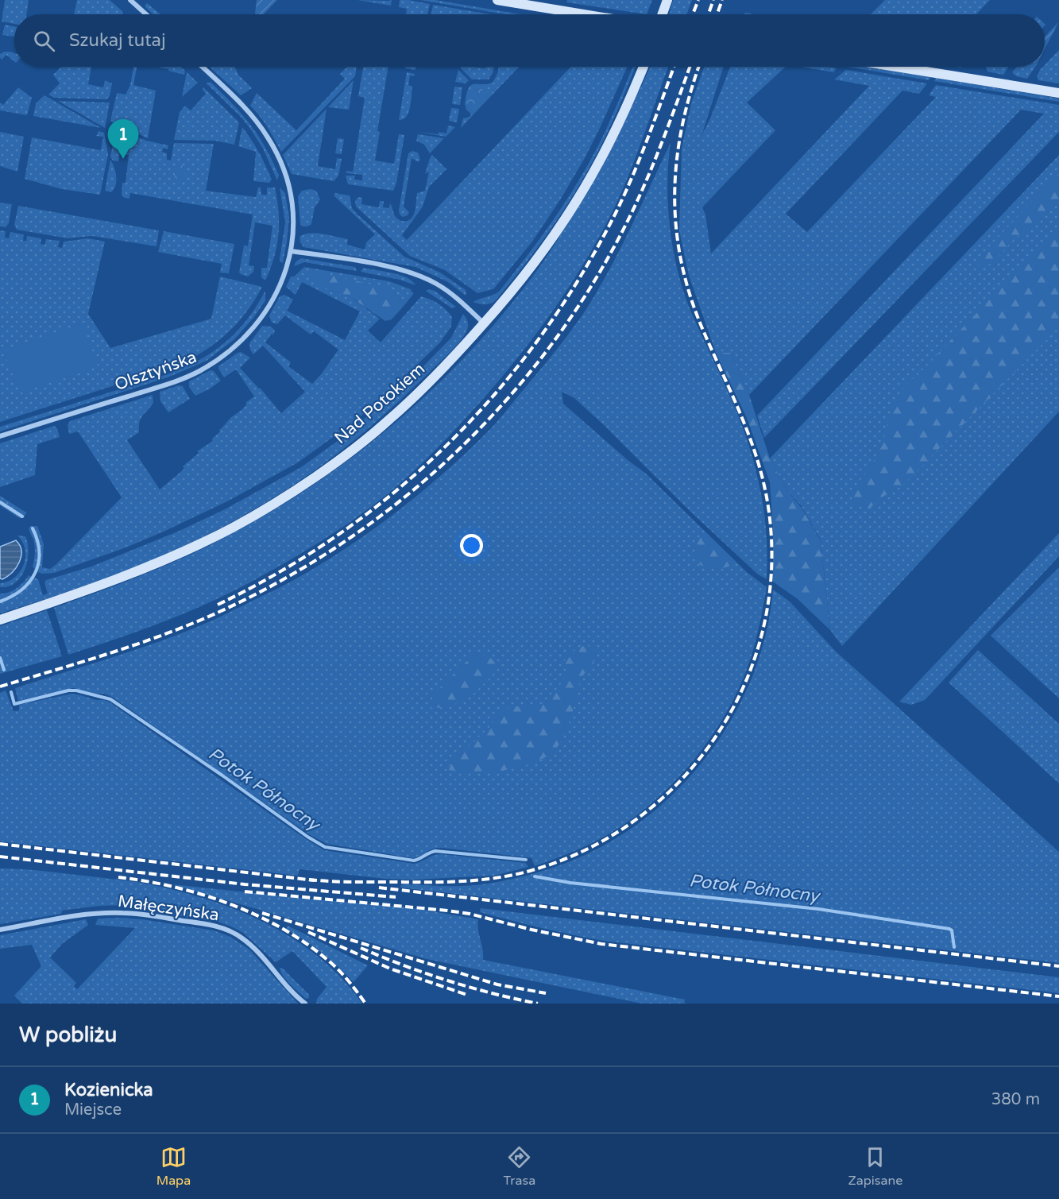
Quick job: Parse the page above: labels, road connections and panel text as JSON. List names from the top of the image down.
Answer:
{
  "streets": {
    "main road": ["Nad Potokiem"],
    "street": ["Olsztyńska", "Małęczyńska"]
  },
  "water": ["Potok Północny"],
  "page": {
    "search": "Szukaj tutaj",
    "pins": "1",
    "heading": "W pobliżu",
    "list": [
      {
        "mark": "1",
        "name": "Kozienicka",
        "note": "Miejsce",
        "value": "380 m"
      }
    ],
    "nav": ["Mapa", "Trasa", "Zapisane"]
  }
}
